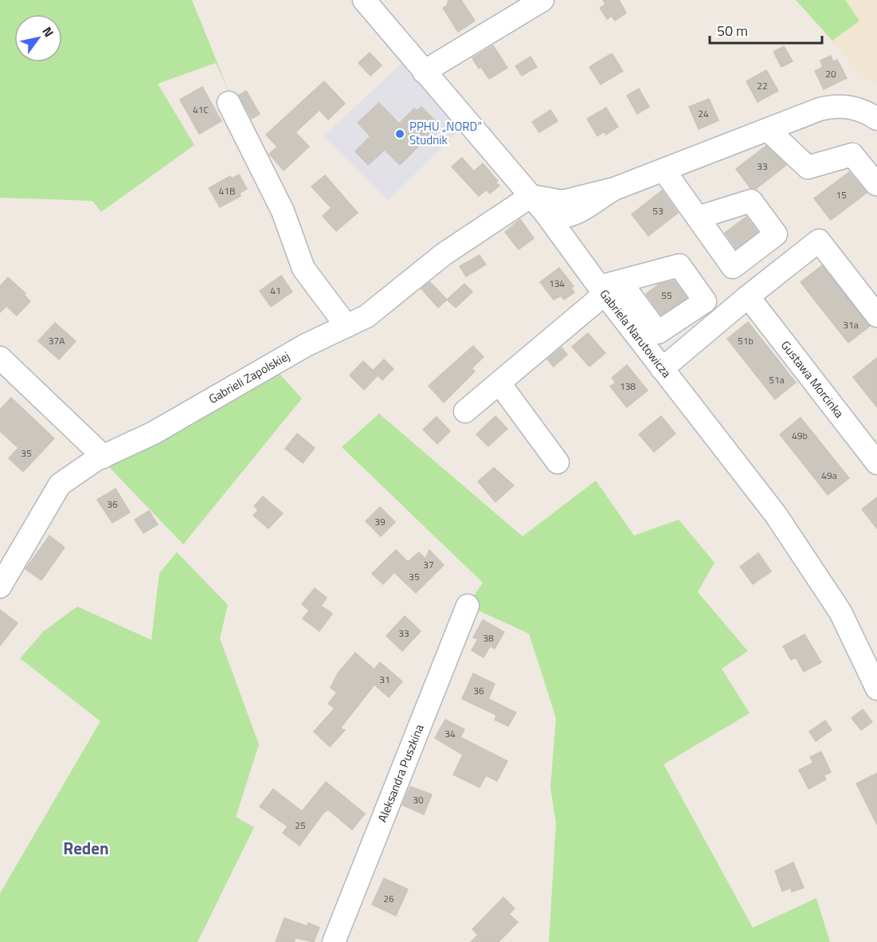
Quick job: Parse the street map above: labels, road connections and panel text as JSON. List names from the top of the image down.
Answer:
{
  "streets": {
    "street": [
      "Gabriela Narutowicza",
      "Gabrieli Zapolskiej",
      "Gustawa Morcinka",
      "Aleksandra Puszkina"
    ]
  },
  "crossings": [
    ["Gabriela Narutowicza", "Gabrieli Zapolskiej"]
  ],
  "districts": ["Reden"],
  "places": ["PPHU „NORD” Studnik"],
  "house_numbers": [
    "20",
    "22",
    "41C",
    "24",
    "33",
    "41B",
    "15",
    "53",
    "134",
    "41",
    "55",
    "31a",
    "37A",
    "51b",
    "51a",
    "138",
    "49b",
    "35",
    "49a",
    "36",
    "39",
    "37",
    "35",
    "33",
    "38",
    "31",
    "36",
    "34",
    "30",
    "25",
    "26"
  ],
  "scale_bar": "50 m",
  "north": "top right"
}
